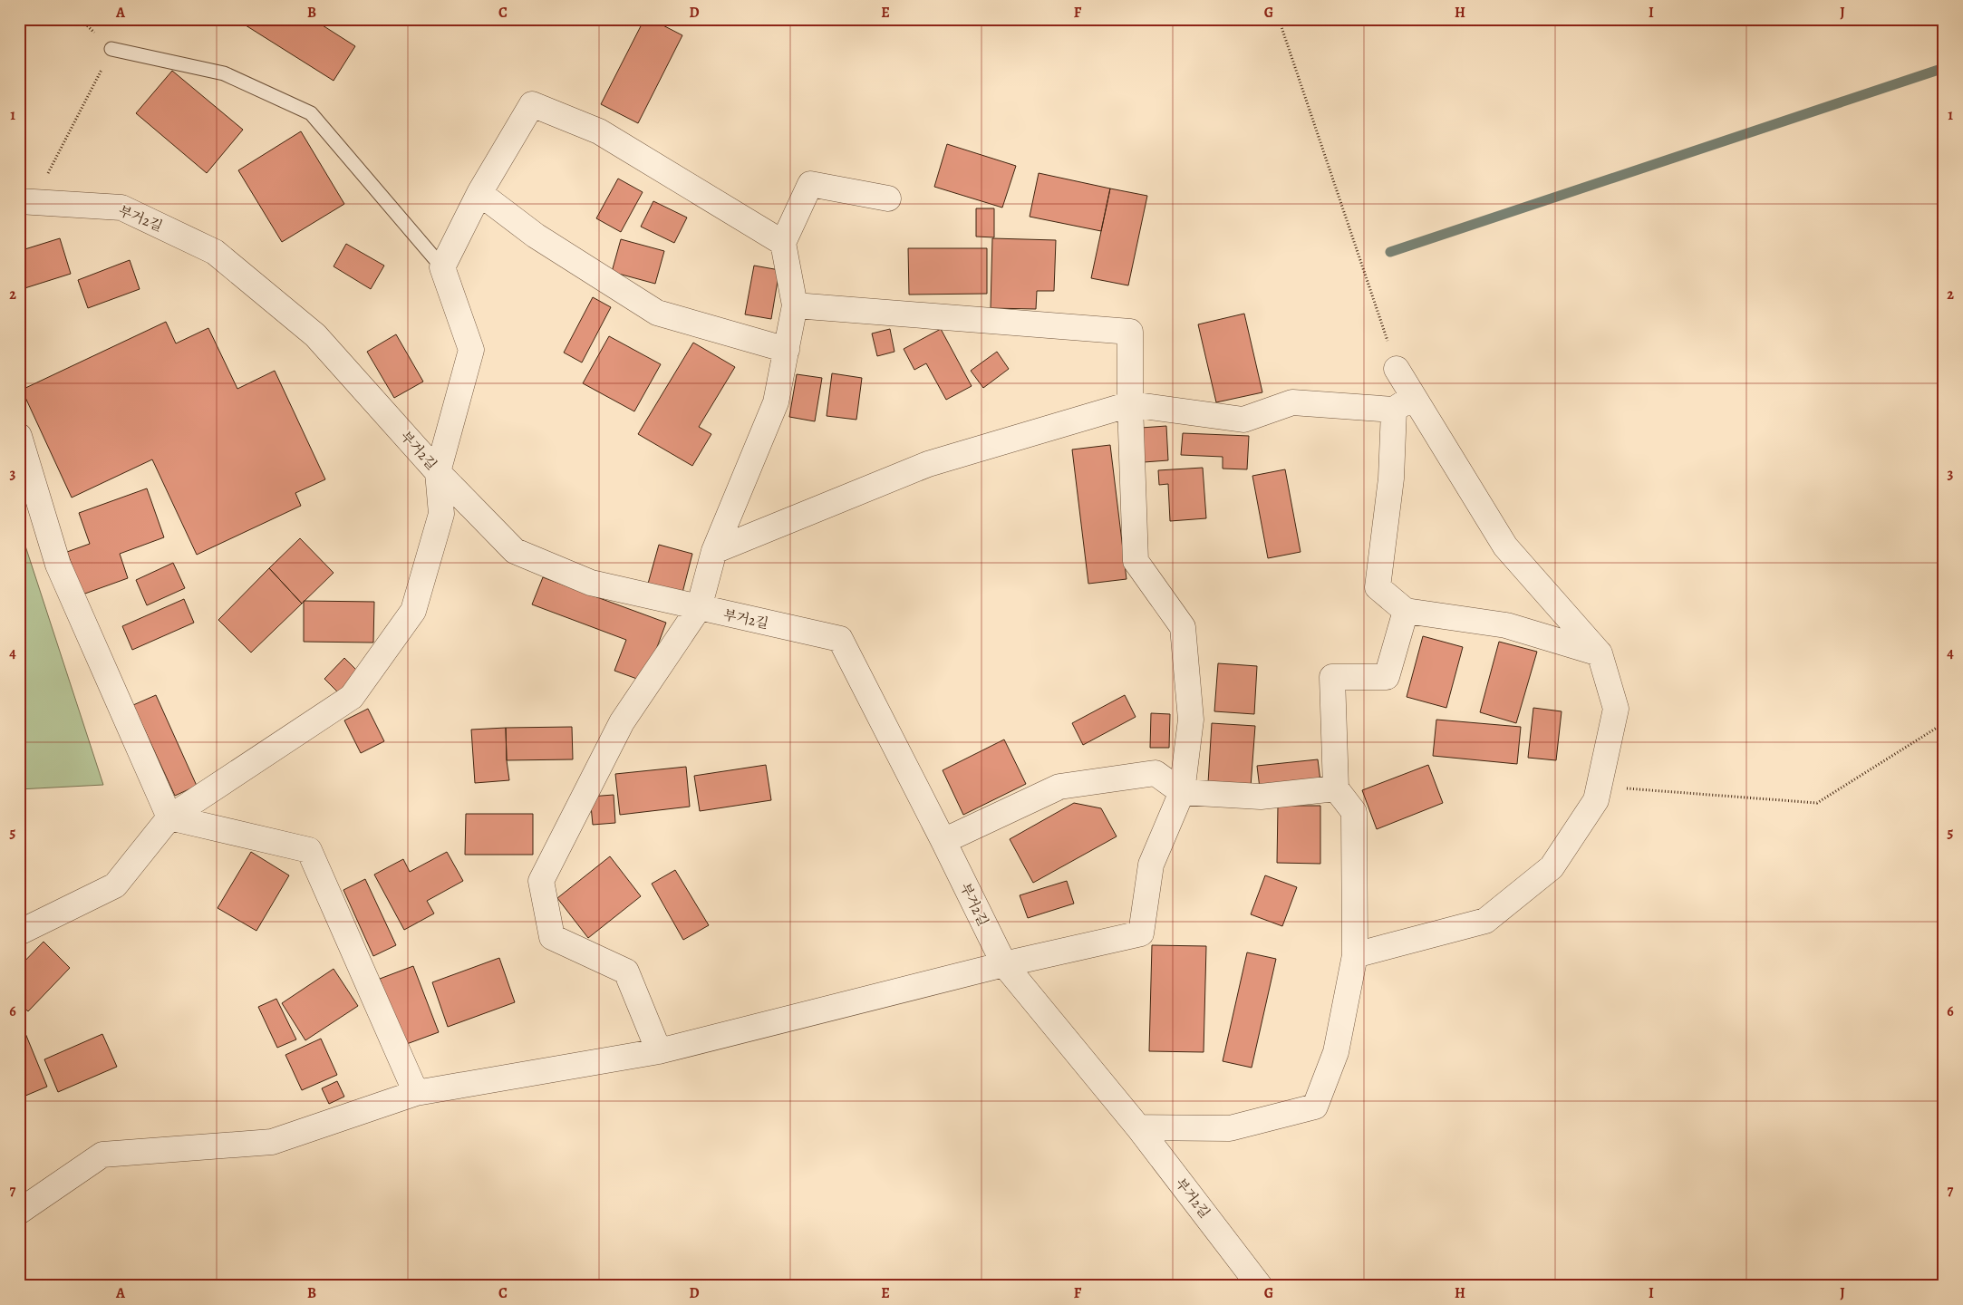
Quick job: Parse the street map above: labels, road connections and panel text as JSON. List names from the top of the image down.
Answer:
{
  "streets": {
    "street": ["부거2길"]
  },
  "grid": {
    "columns": [
      "A",
      "B",
      "C",
      "D",
      "E",
      "F",
      "G",
      "H",
      "I",
      "J"
    ],
    "rows": [
      "1",
      "2",
      "3",
      "4",
      "5",
      "6",
      "7"
    ]
  }
}
